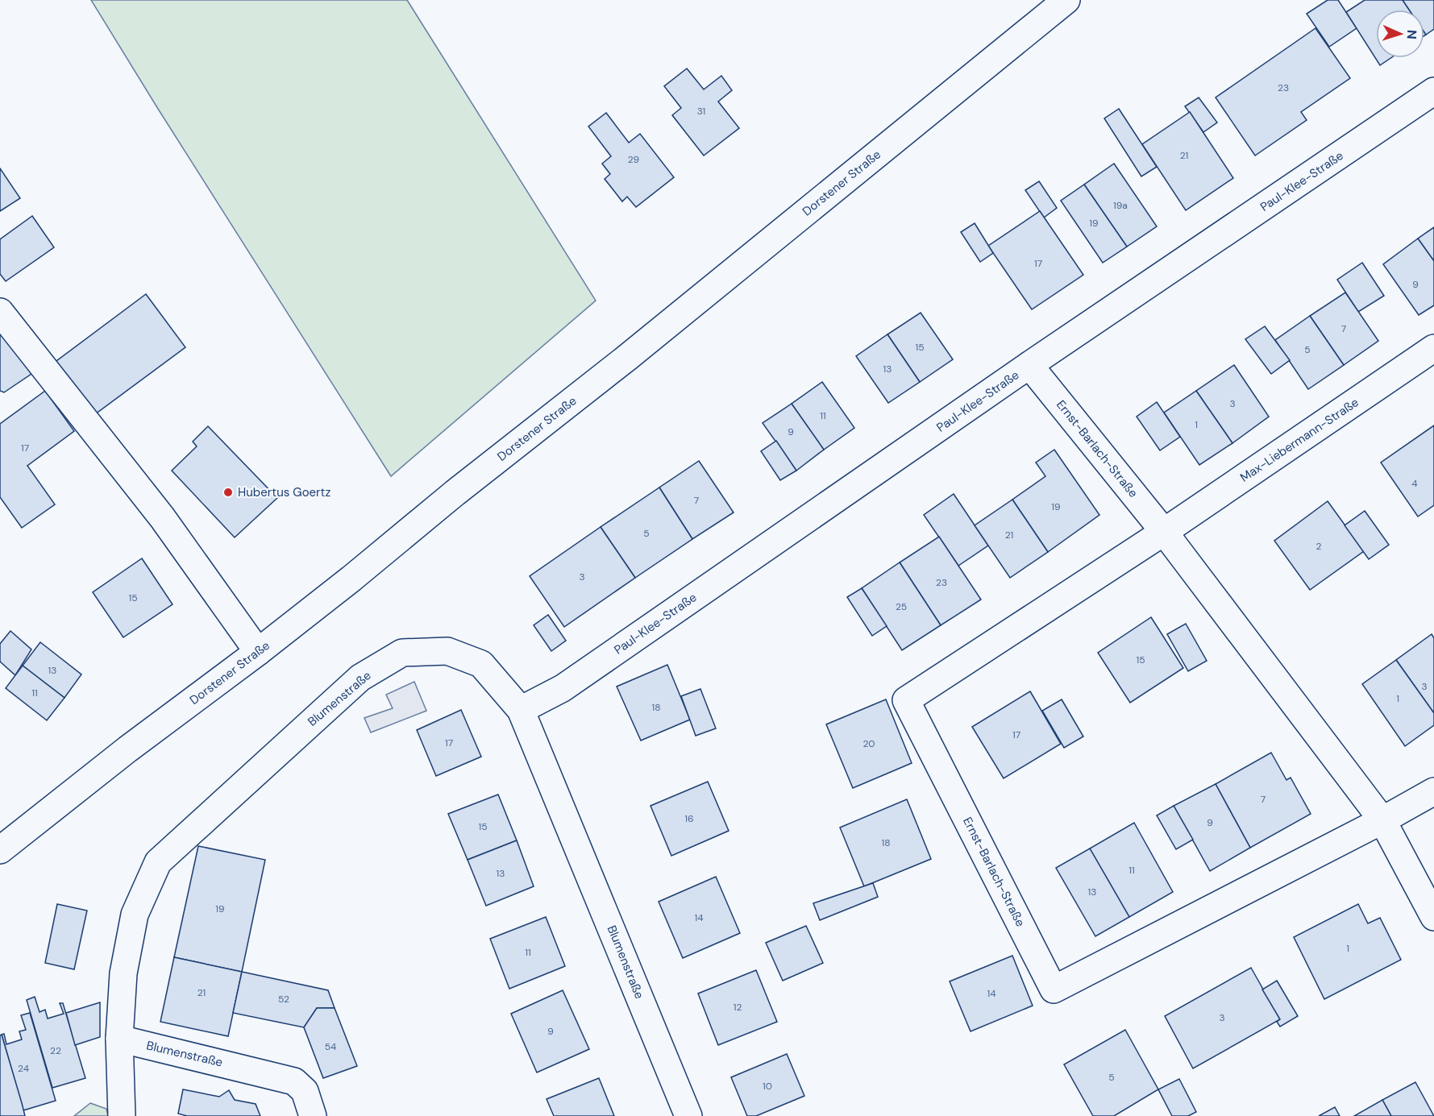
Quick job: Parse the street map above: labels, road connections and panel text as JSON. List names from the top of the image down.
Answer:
{
  "streets": {
    "street": [
      "Paul-Klee-Straße",
      "Dorstener Straße",
      "Max-Liebermann-Straße",
      "Ernst-Barlach-Straße",
      "Blumenstraße"
    ]
  },
  "crossings": [
    ["Paul-Klee-Straße", "Ernst-Barlach-Straße"],
    ["Paul-Klee-Straße", "Blumenstraße"],
    ["Max-Liebermann-Straße", "Ernst-Barlach-Straße"]
  ],
  "places": ["Hubertus Goertz"],
  "house_numbers": [
    "23",
    "31",
    "21",
    "29",
    "19a",
    "19",
    "17",
    "9",
    "7",
    "15",
    "5",
    "13",
    "3",
    "11",
    "1",
    "9",
    "17",
    "4",
    "7",
    "19",
    "5",
    "21",
    "2",
    "3",
    "23",
    "15",
    "25",
    "15",
    "13",
    "3",
    "11",
    "1",
    "18",
    "17",
    "17",
    "20",
    "7",
    "16",
    "9",
    "15",
    "18",
    "11",
    "13",
    "13",
    "19",
    "14",
    "1",
    "11",
    "21",
    "14",
    "52",
    "12",
    "3",
    "9",
    "54",
    "22",
    "24",
    "5",
    "10"
  ],
  "north": "right"
}
